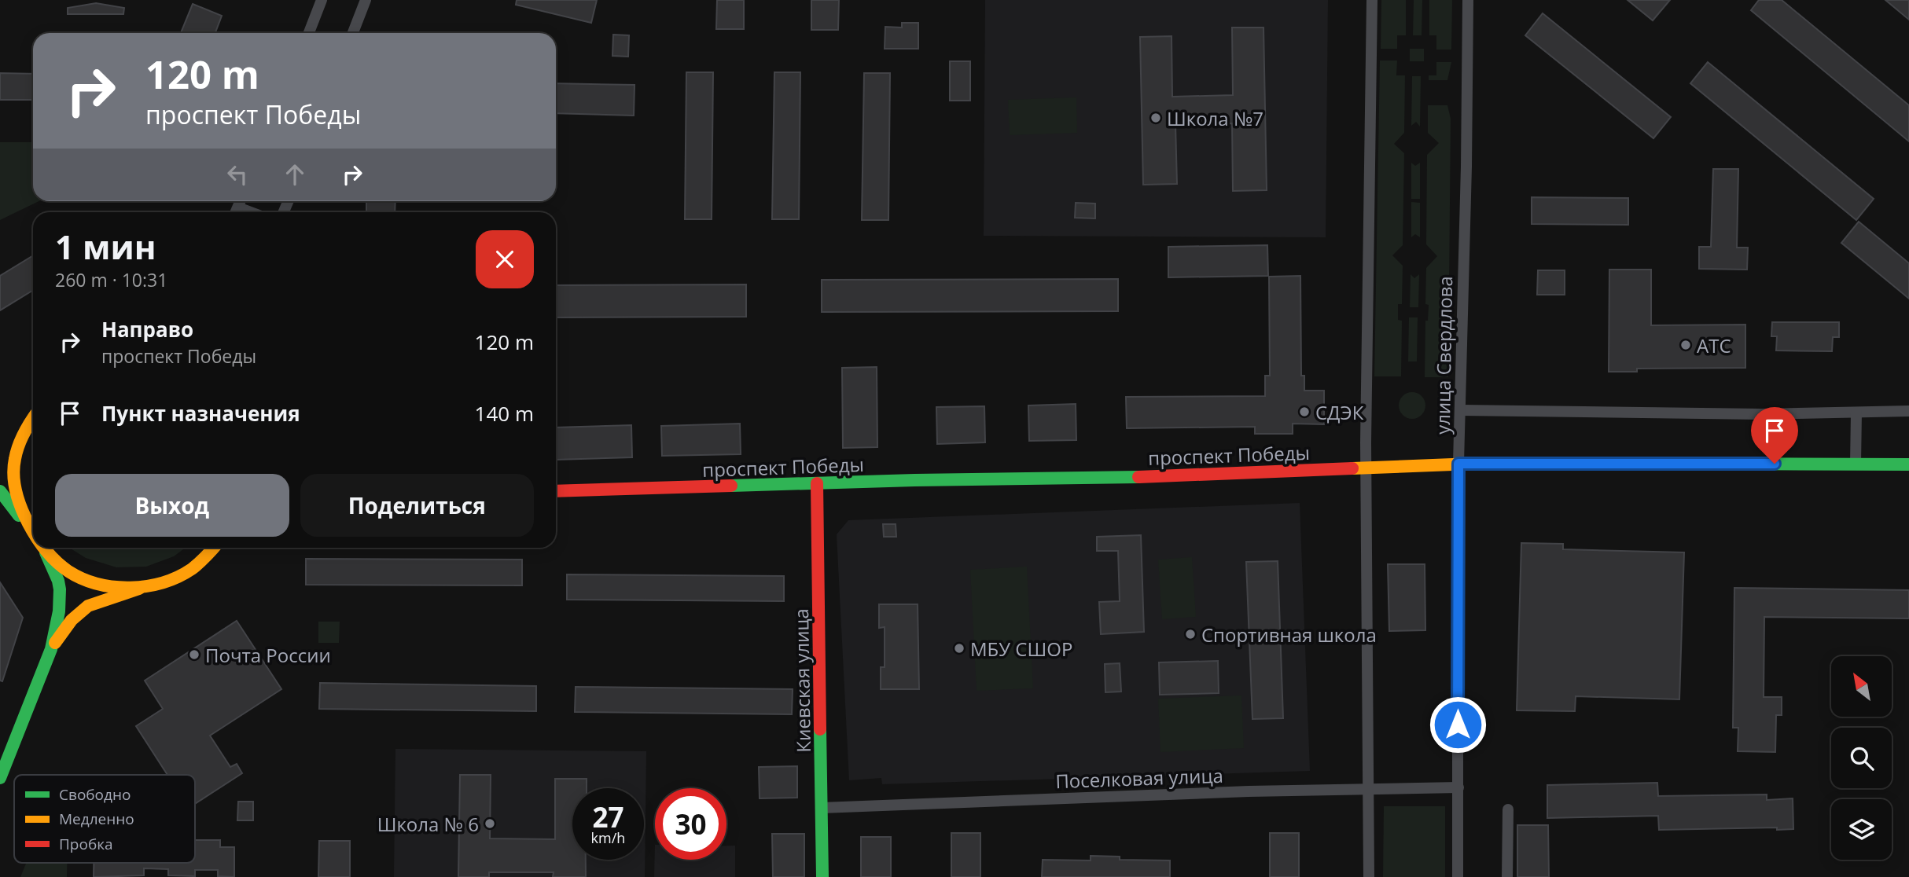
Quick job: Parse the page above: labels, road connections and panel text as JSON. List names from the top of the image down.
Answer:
{
  "streets": {
    "main road": ["проспект Победы", "Киевская улица"],
    "street": ["улица Свердлова", "Поселковая улица"]
  },
  "crossings": [
    ["улица Свердлова", "проспект Победы"],
    ["улица Свердлова", "Поселковая улица"],
    ["проспект Победы", "Киевская улица"],
    ["Киевская улица", "Поселковая улица"]
  ],
  "places": [
    "Школа №7",
    "АТС",
    "СДЭК",
    "Спортивная школа",
    "МБУ СШОР",
    "Почта России",
    "Школа № 6"
  ],
  "legend": ["Свободно", "Медленно", "Пробка"],
  "north": "top left",
  "page": {
    "turn": ["120 m", "проспект Победы"],
    "heading": ["1 мин", "260 m · 10:31"],
    "list": [
      {
        "name": "Направо",
        "note": "проспект Победы",
        "value": "120 m"
      },
      {
        "name": "Пункт назначения",
        "value": "140 m"
      }
    ],
    "buttons": ["Выход", "Поделиться"],
    "speed": "27 km/h",
    "limit": "30"
  }
}
